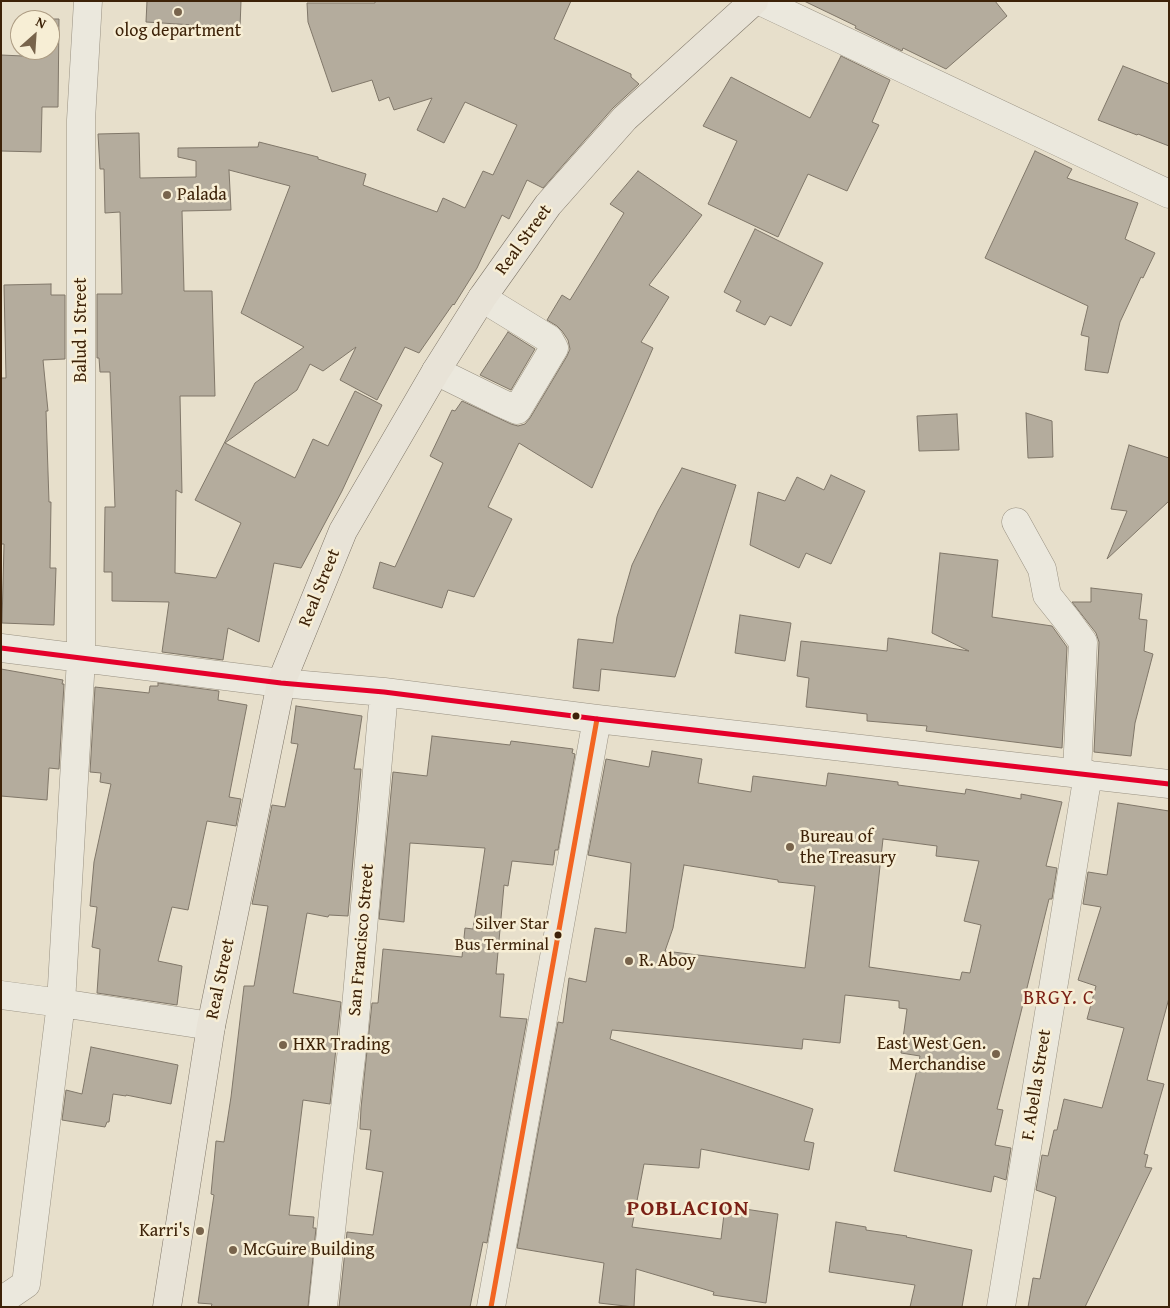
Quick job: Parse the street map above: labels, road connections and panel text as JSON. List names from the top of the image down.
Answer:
{
  "streets": {
    "main road": ["Real Street"],
    "street": ["Balud 1 Street", "San Francisco Street", "F. Abella Street"]
  },
  "districts": ["BRGY. C", "POBLACION"],
  "places": [
    "olog department",
    "Palada",
    "Bureau of the Treasury",
    "Silver Star Bus Terminal",
    "R. Aboy",
    "HXR Trading",
    "East West Gen. Merchandise",
    "Karri's",
    "McGuire Building"
  ],
  "north": "top right"
}
